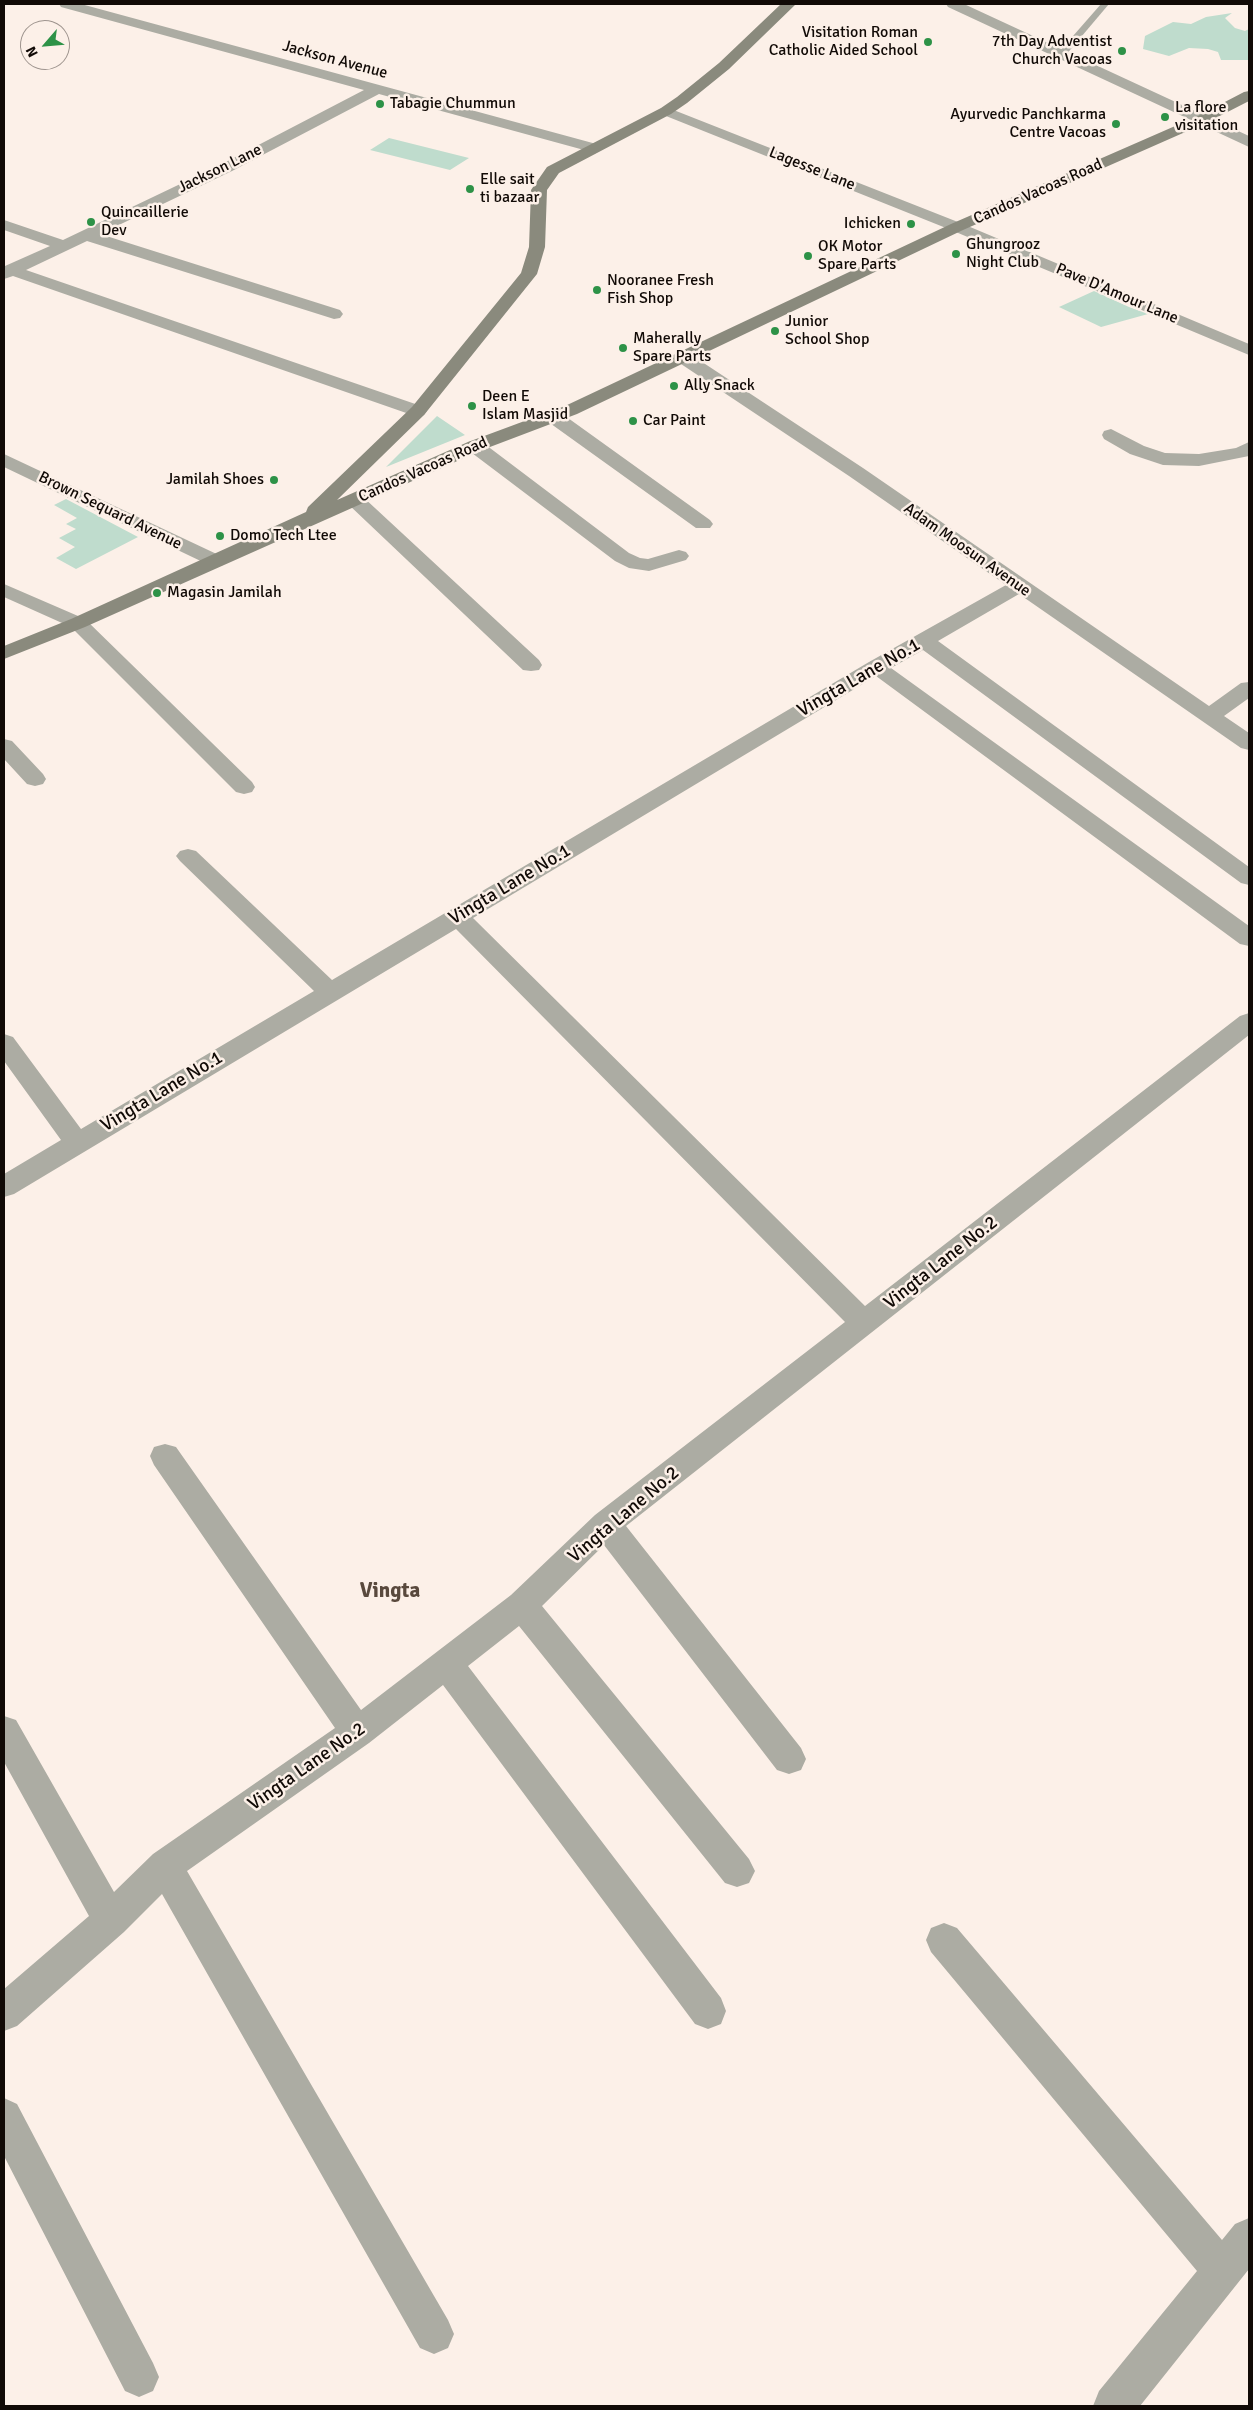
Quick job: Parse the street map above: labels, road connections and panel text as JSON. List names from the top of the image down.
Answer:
{
  "streets": {
    "main road": ["Candos Vacoas Road"],
    "street": [
      "Jackson Avenue",
      "Jackson Lane",
      "Lagesse Lane",
      "Pave D'Amour Lane",
      "Brown Sequard Avenue",
      "Adam Moosun Avenue",
      "Vingta Lane No.1",
      "Vingta Lane No.2"
    ]
  },
  "crossings": [
    ["Jackson Avenue", "Jackson Lane"],
    ["Lagesse Lane", "Candos Vacoas Road"],
    ["Lagesse Lane", "Pave D'Amour Lane"],
    ["Candos Vacoas Road", "Pave D'Amour Lane"],
    ["Candos Vacoas Road", "Brown Sequard Avenue"],
    ["Candos Vacoas Road", "Adam Moosun Avenue"],
    ["Adam Moosun Avenue", "Vingta Lane No.1"]
  ],
  "districts": ["Vingta"],
  "places": [
    "Visitation Roman Catholic Aided School",
    "7th Day Adventist Church Vacoas",
    "Tabagie Chummun",
    "La flore visitation",
    "Ayurvedic Panchkarma Centre Vacoas",
    "Elle sait ti bazaar",
    "Quincaillerie Dev",
    "Ichicken",
    "Ghungrooz Night Club",
    "OK Motor Spare Parts",
    "Nooranee Fresh Fish Shop",
    "Junior School Shop",
    "Maherally Spare Parts",
    "Ally Snack",
    "Deen E Islam Masjid",
    "Car Paint",
    "Jamilah Shoes",
    "Domo Tech Ltee",
    "Magasin Jamilah"
  ],
  "north": "bottom left"
}
